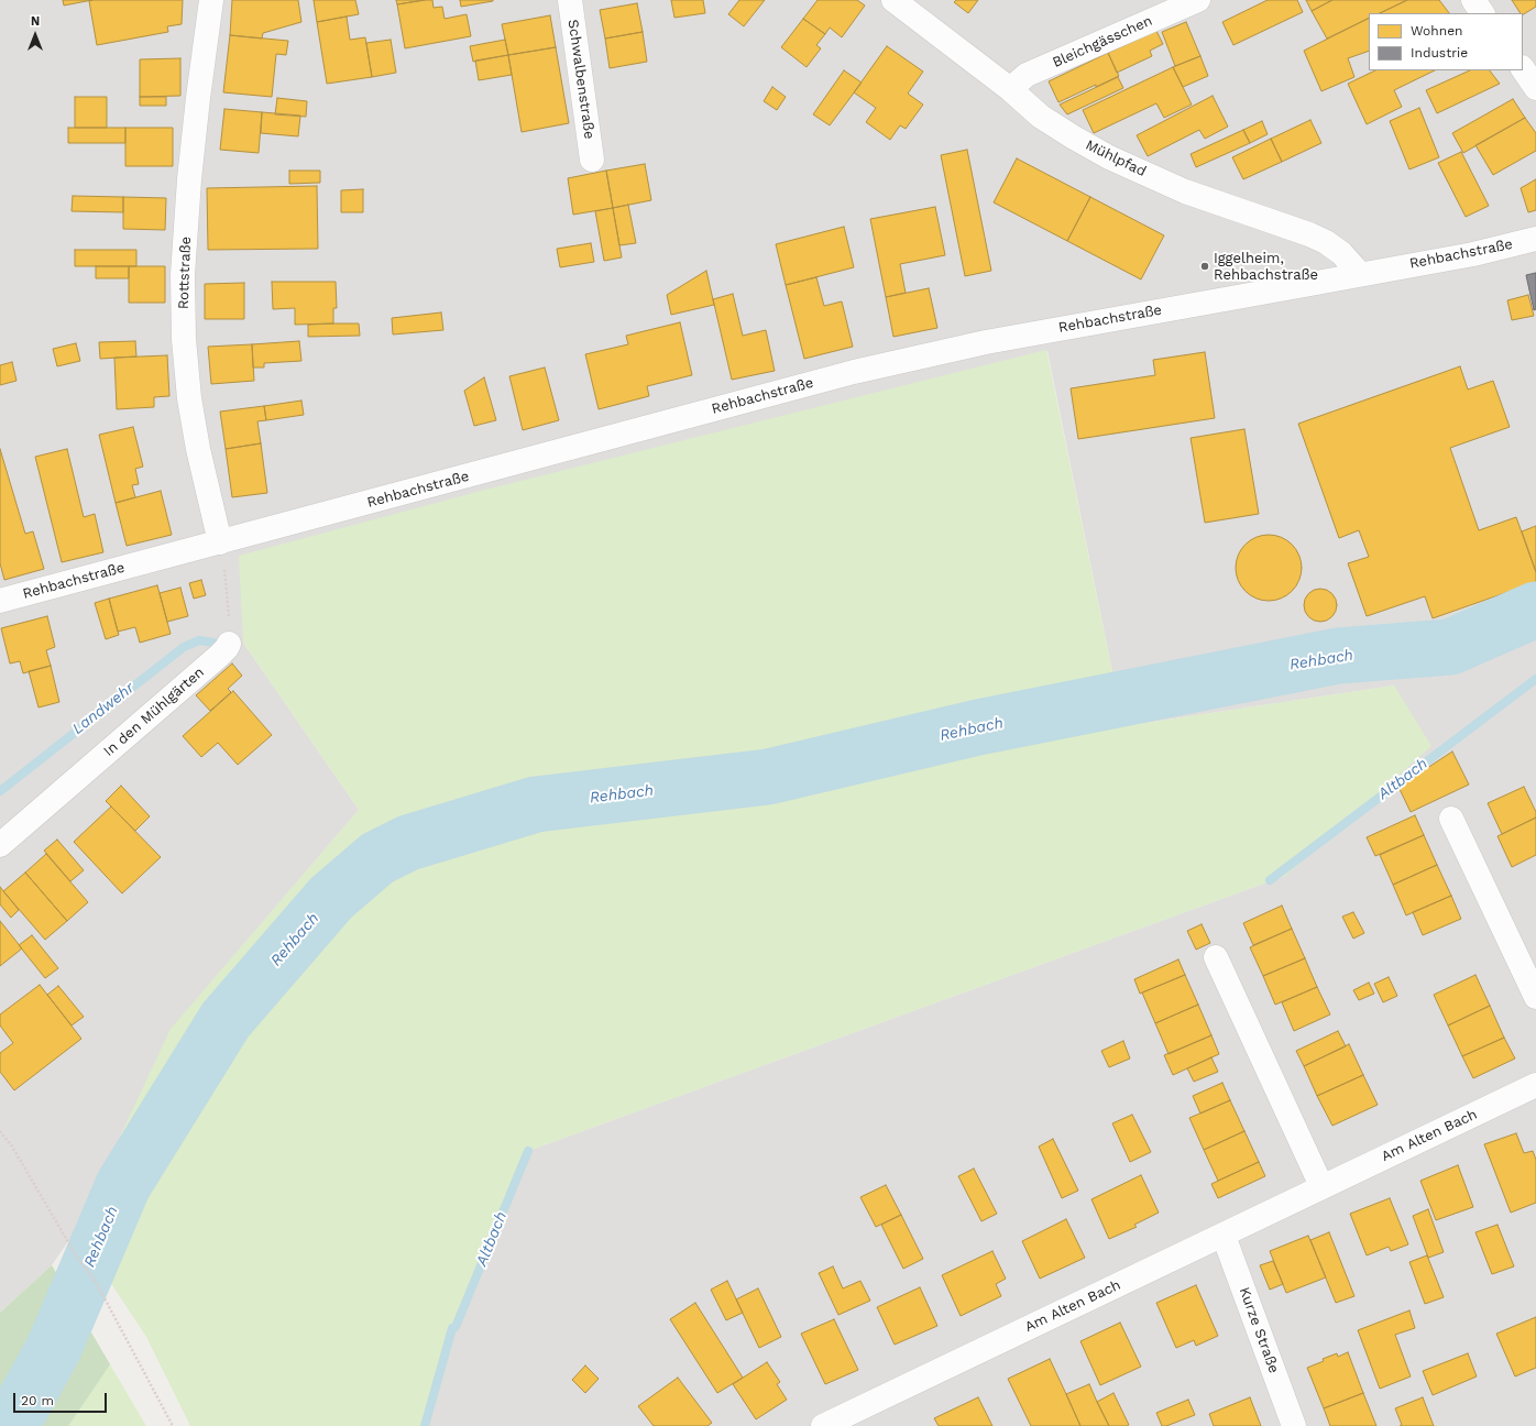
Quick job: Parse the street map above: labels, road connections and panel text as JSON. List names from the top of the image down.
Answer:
{
  "streets": {
    "street": [
      "Bleichgässchen",
      "Schwalbenstraße",
      "Mühlpfad",
      "Rehbachstraße",
      "Rottstraße",
      "In den Mühlgärten",
      "Am Alten Bach",
      "Kurze Straße"
    ]
  },
  "crossings": [
    ["Bleichgässchen", "Mühlpfad"],
    ["Mühlpfad", "Rehbachstraße"],
    ["Rehbachstraße", "Rottstraße"],
    ["Am Alten Bach", "Kurze Straße"]
  ],
  "water": ["Rehbach", "Landwehr", "Altbach"],
  "places": ["Iggelheim, Rehbachstraße"],
  "legend": ["Wohnen", "Industrie"],
  "scale_bar": "20 m",
  "north": "top"
}
